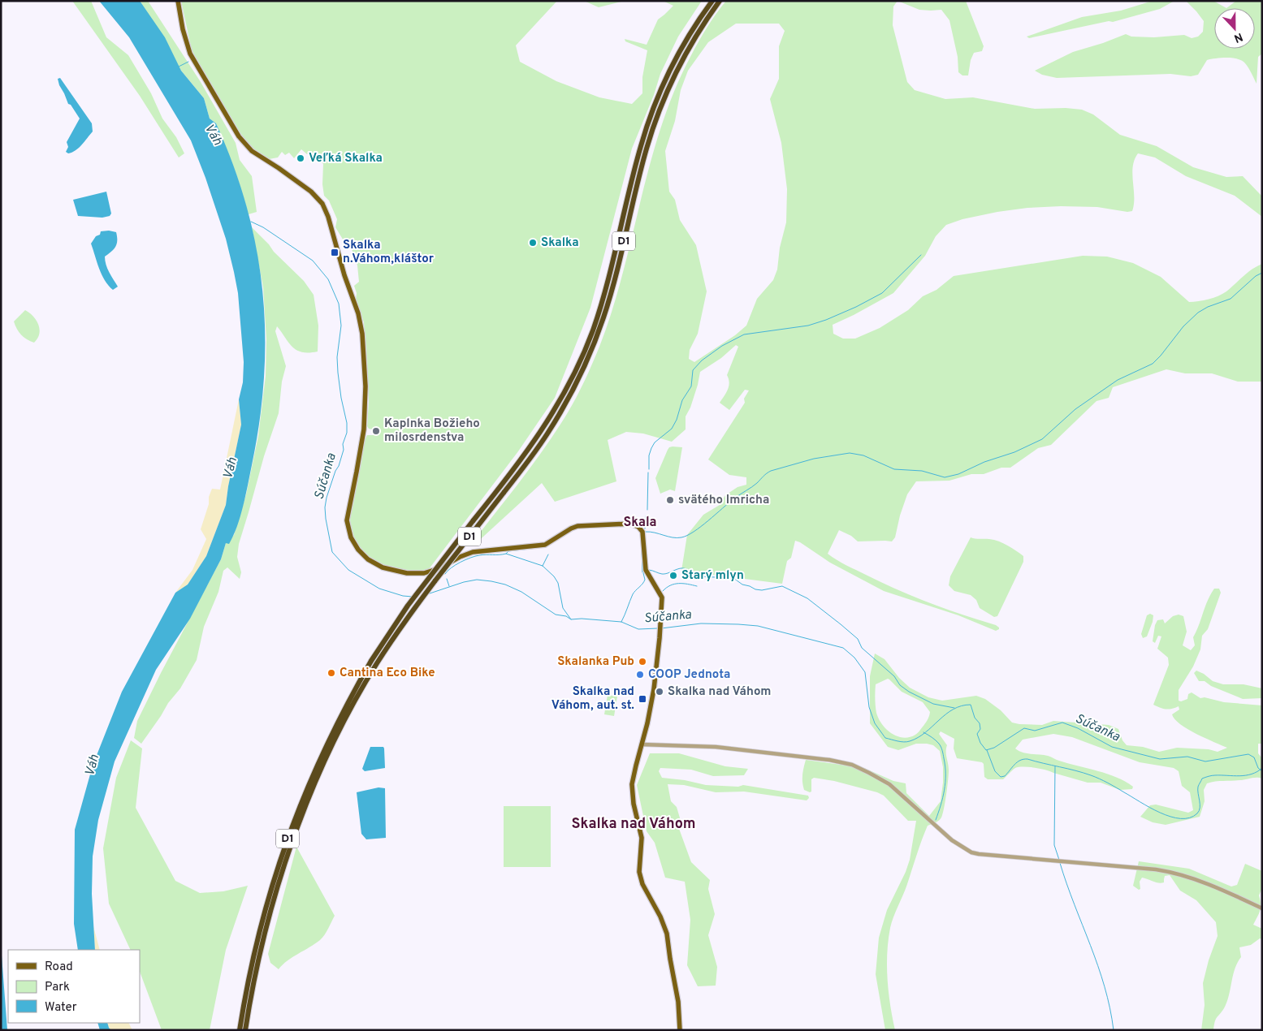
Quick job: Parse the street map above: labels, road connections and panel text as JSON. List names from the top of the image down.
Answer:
{
  "streets": {
    "highway": ["D1"]
  },
  "districts": ["Skala", "Skalka nad Váhom"],
  "water": ["Váh", "Súčanka"],
  "places": {
    "other": [
      "Veľká Skalka",
      "Skalka",
      "Kaplnka Božieho milosrdenstva",
      "svätého Imricha",
      "Starý mlyn",
      "Skalanka Pub",
      "Cantina Eco Bike",
      "COOP Jednota",
      "Skalka nad Váhom"
    ],
    "transit": ["Skalka n.Váhom,kláštor", "Skalka nad Váhom, aut. st."]
  },
  "legend": ["Road", "Park", "Water"],
  "north": "bottom"
}
